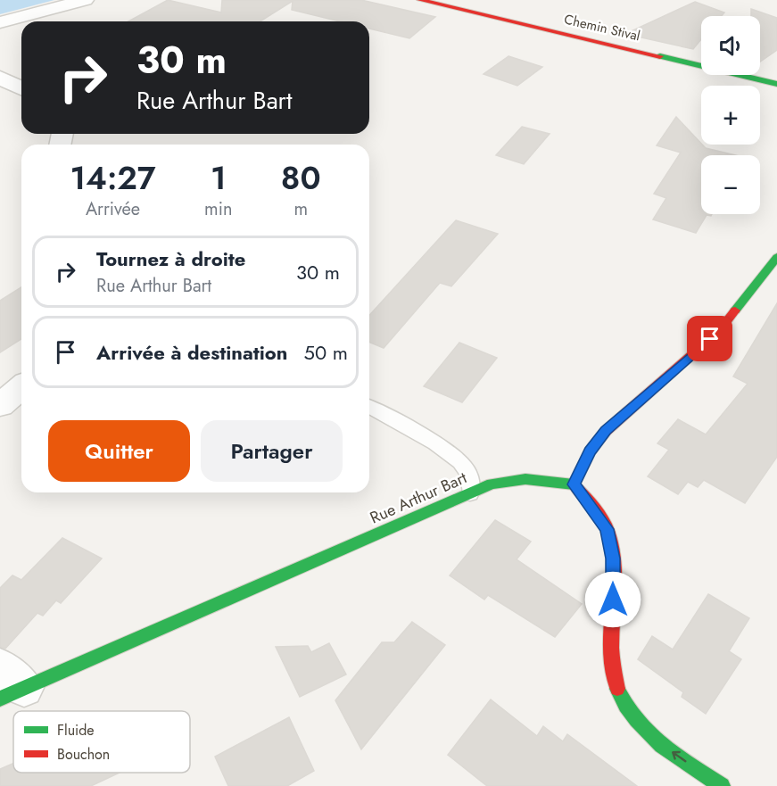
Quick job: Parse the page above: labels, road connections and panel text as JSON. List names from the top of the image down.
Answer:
{
  "streets": {
    "street": ["Chemin Stival", "Rue Arthur Bart"]
  },
  "legend": ["Fluide", "Bouchon"],
  "page": {
    "map_buttons": ["+", "−"],
    "turn": ["30 m", "Rue Arthur Bart"],
    "eta": [
      "14:27",
      "Arrivée",
      "1",
      "min",
      "80",
      "m"
    ],
    "list": [
      {
        "name": "Tournez à droite",
        "note": "Rue Arthur Bart",
        "value": "30 m"
      },
      {
        "name": "Arrivée à destination",
        "value": "50 m"
      }
    ],
    "buttons": ["Quitter", "Partager"]
  }
}
